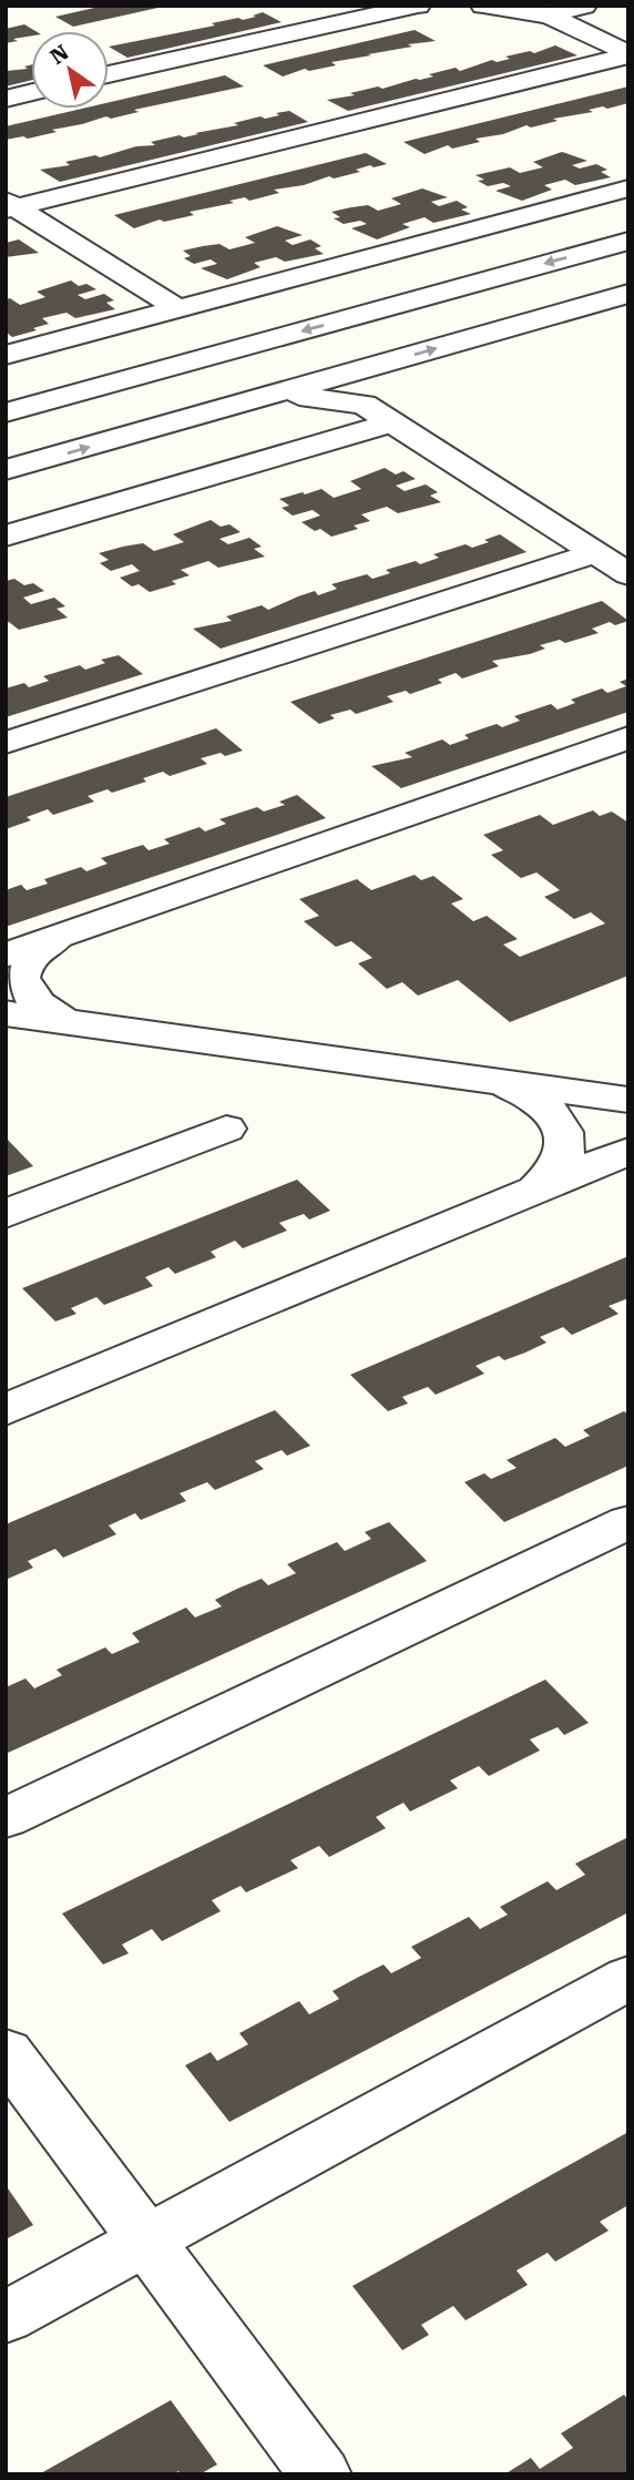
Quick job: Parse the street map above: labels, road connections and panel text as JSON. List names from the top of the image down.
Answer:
{
  "north": "top left"
}
